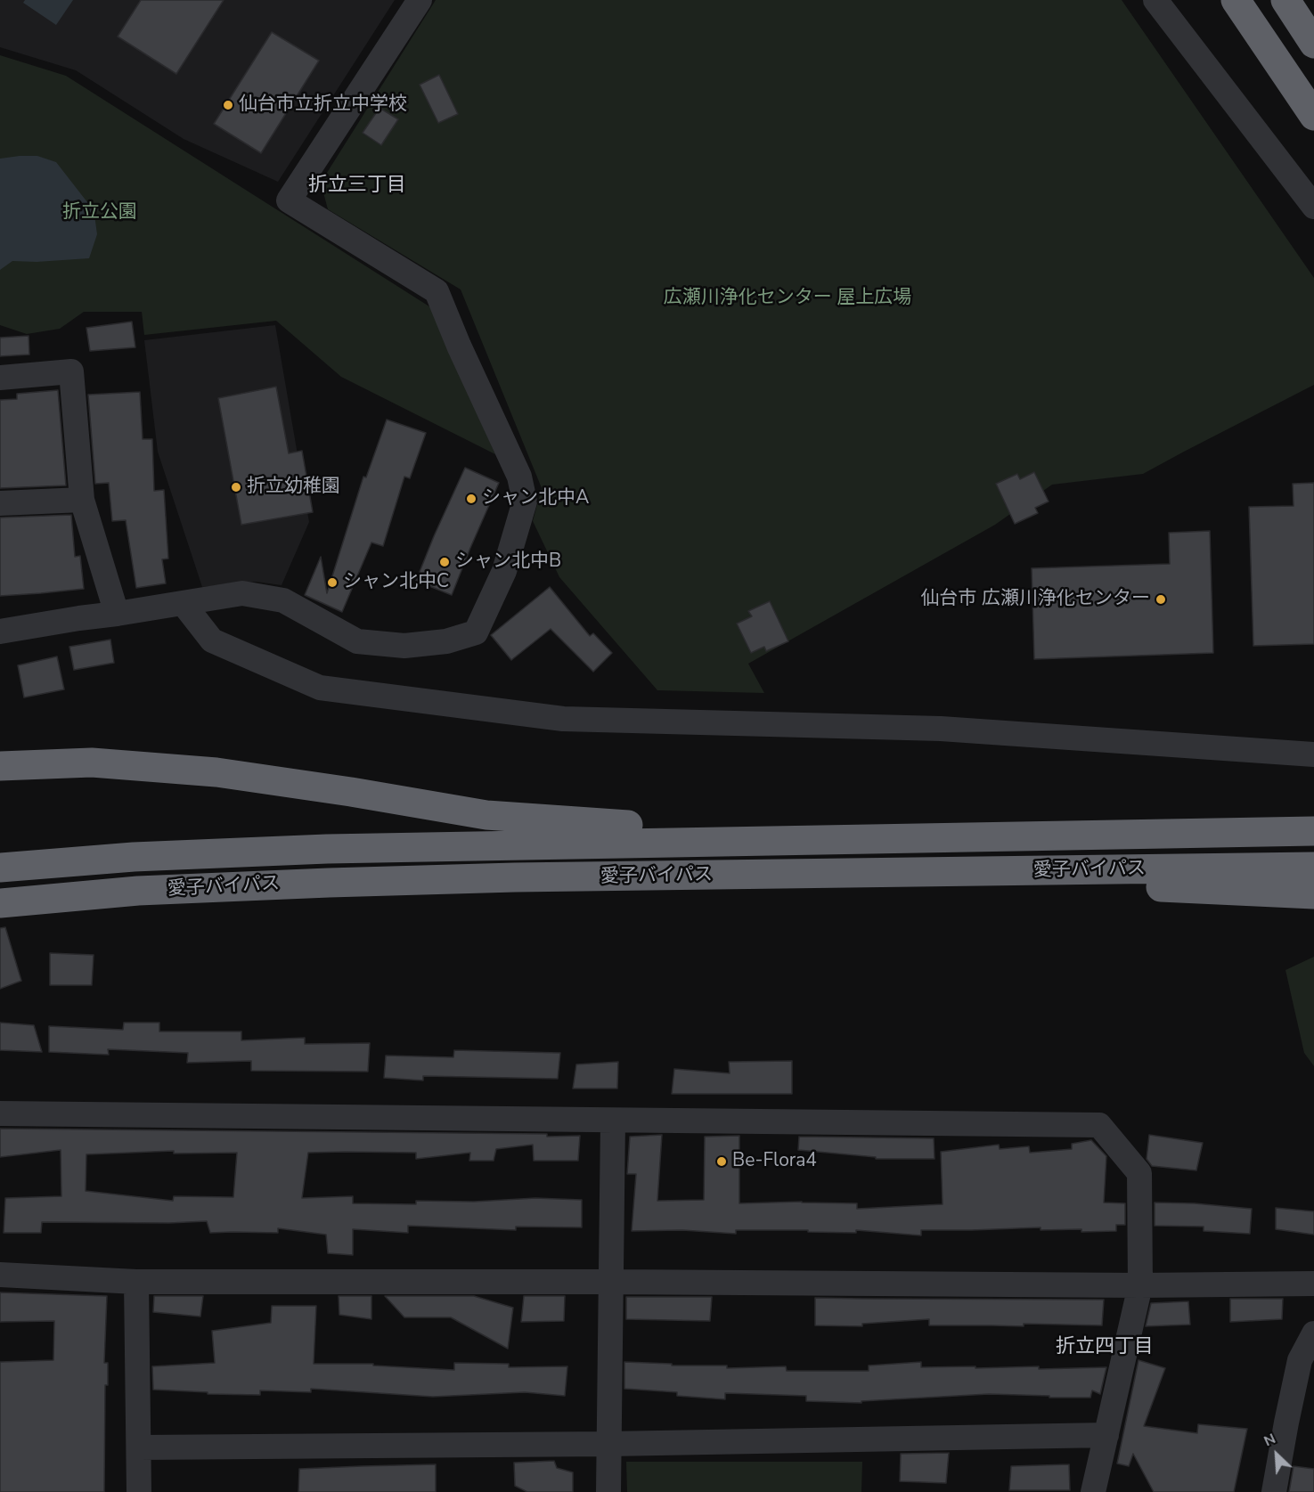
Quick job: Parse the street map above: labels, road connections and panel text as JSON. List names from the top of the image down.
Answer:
{
  "streets": {
    "highway": ["愛子バイパス"]
  },
  "districts": ["折立三丁目", "折立四丁目"],
  "parks": ["折立公園", "広瀬川浄化センター 屋上広場"],
  "places": [
    "仙台市立折立中学校",
    "折立幼稚園",
    "シャン北中A",
    "シャン北中B",
    "シャン北中C",
    "仙台市 広瀬川浄化センター",
    "Be-Flora4"
  ],
  "north": "top left"
}
